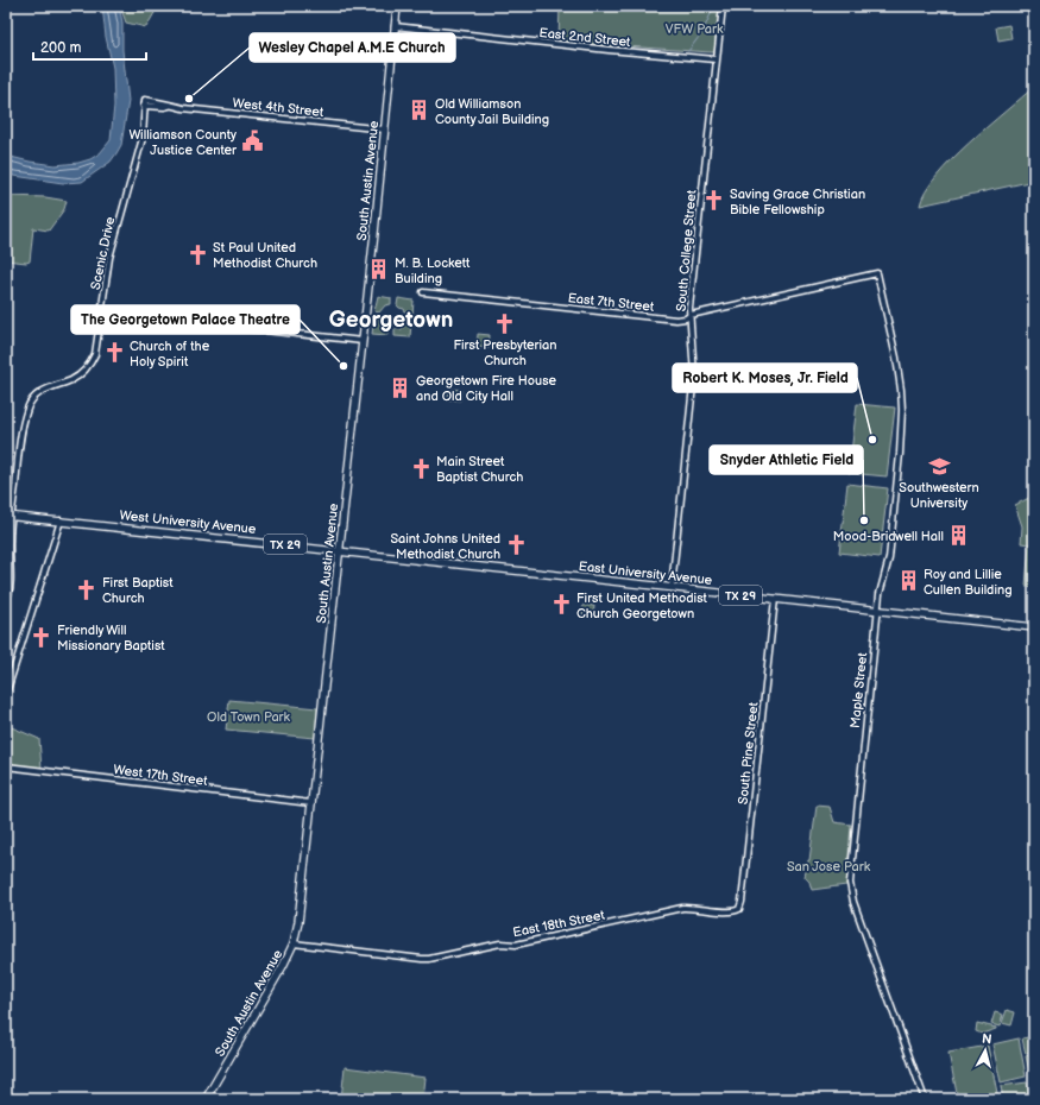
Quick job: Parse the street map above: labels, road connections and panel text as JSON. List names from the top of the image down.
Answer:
{
  "streets": {
    "main road": [
      "South Austin Avenue",
      "West University Avenue",
      "TX 29",
      "East University Avenue"
    ],
    "street": [
      "East 2nd Street",
      "West 4th Street",
      "South College Street",
      "Scenic Drive",
      "East 7th Street",
      "Maple Street",
      "South Pine Street",
      "West 17th Street",
      "East 18th Street"
    ]
  },
  "crossings": [
    ["East 2nd Street", "South Austin Avenue"],
    ["East 2nd Street", "South College Street"],
    ["West 4th Street", "South Austin Avenue"],
    ["West 4th Street", "Scenic Drive"],
    ["South Austin Avenue", "West University Avenue"],
    ["South Austin Avenue", "West 17th Street"],
    ["South Austin Avenue", "East 18th Street"],
    ["South College Street", "East 7th Street"],
    ["South College Street", "East University Avenue"],
    ["Scenic Drive", "West University Avenue"],
    ["East 7th Street", "Maple Street"],
    ["West University Avenue", "East University Avenue"],
    ["East University Avenue", "Maple Street"],
    ["East University Avenue", "South Pine Street"],
    ["South Pine Street", "East 18th Street"]
  ],
  "districts": ["Georgetown"],
  "parks": ["VFW Park", "Old Town Park", "San Jose Park"],
  "places": {
    "other": [
      "Wesley Chapel A.M.E Church",
      "The Georgetown Palace Theatre",
      "Robert K. Moses, Jr. Field",
      "Snyder Athletic Field"
    ],
    "building": [
      "Old Williamson County Jail Building",
      "M. B. Lockett Building",
      "Georgetown Fire House and Old City Hall",
      "Mood-Bridwell Hall",
      "Roy and Lillie Cullen Building"
    ],
    "public building": ["Williamson County Justice Center"],
    "church": [
      "Saving Grace Christian Bible Fellowship",
      "St Paul United Methodist Church",
      "First Presbyterian Church",
      "Church of the Holy Spirit",
      "Main Street Baptist Church",
      "Saint Johns United Methodist Church",
      "First Baptist Church",
      "First United Methodist Church Georgetown",
      "Friendly Will Missionary Baptist"
    ],
    "school or university": ["Southwestern University"]
  },
  "scale_bar": "200 m",
  "north": "top"
}
